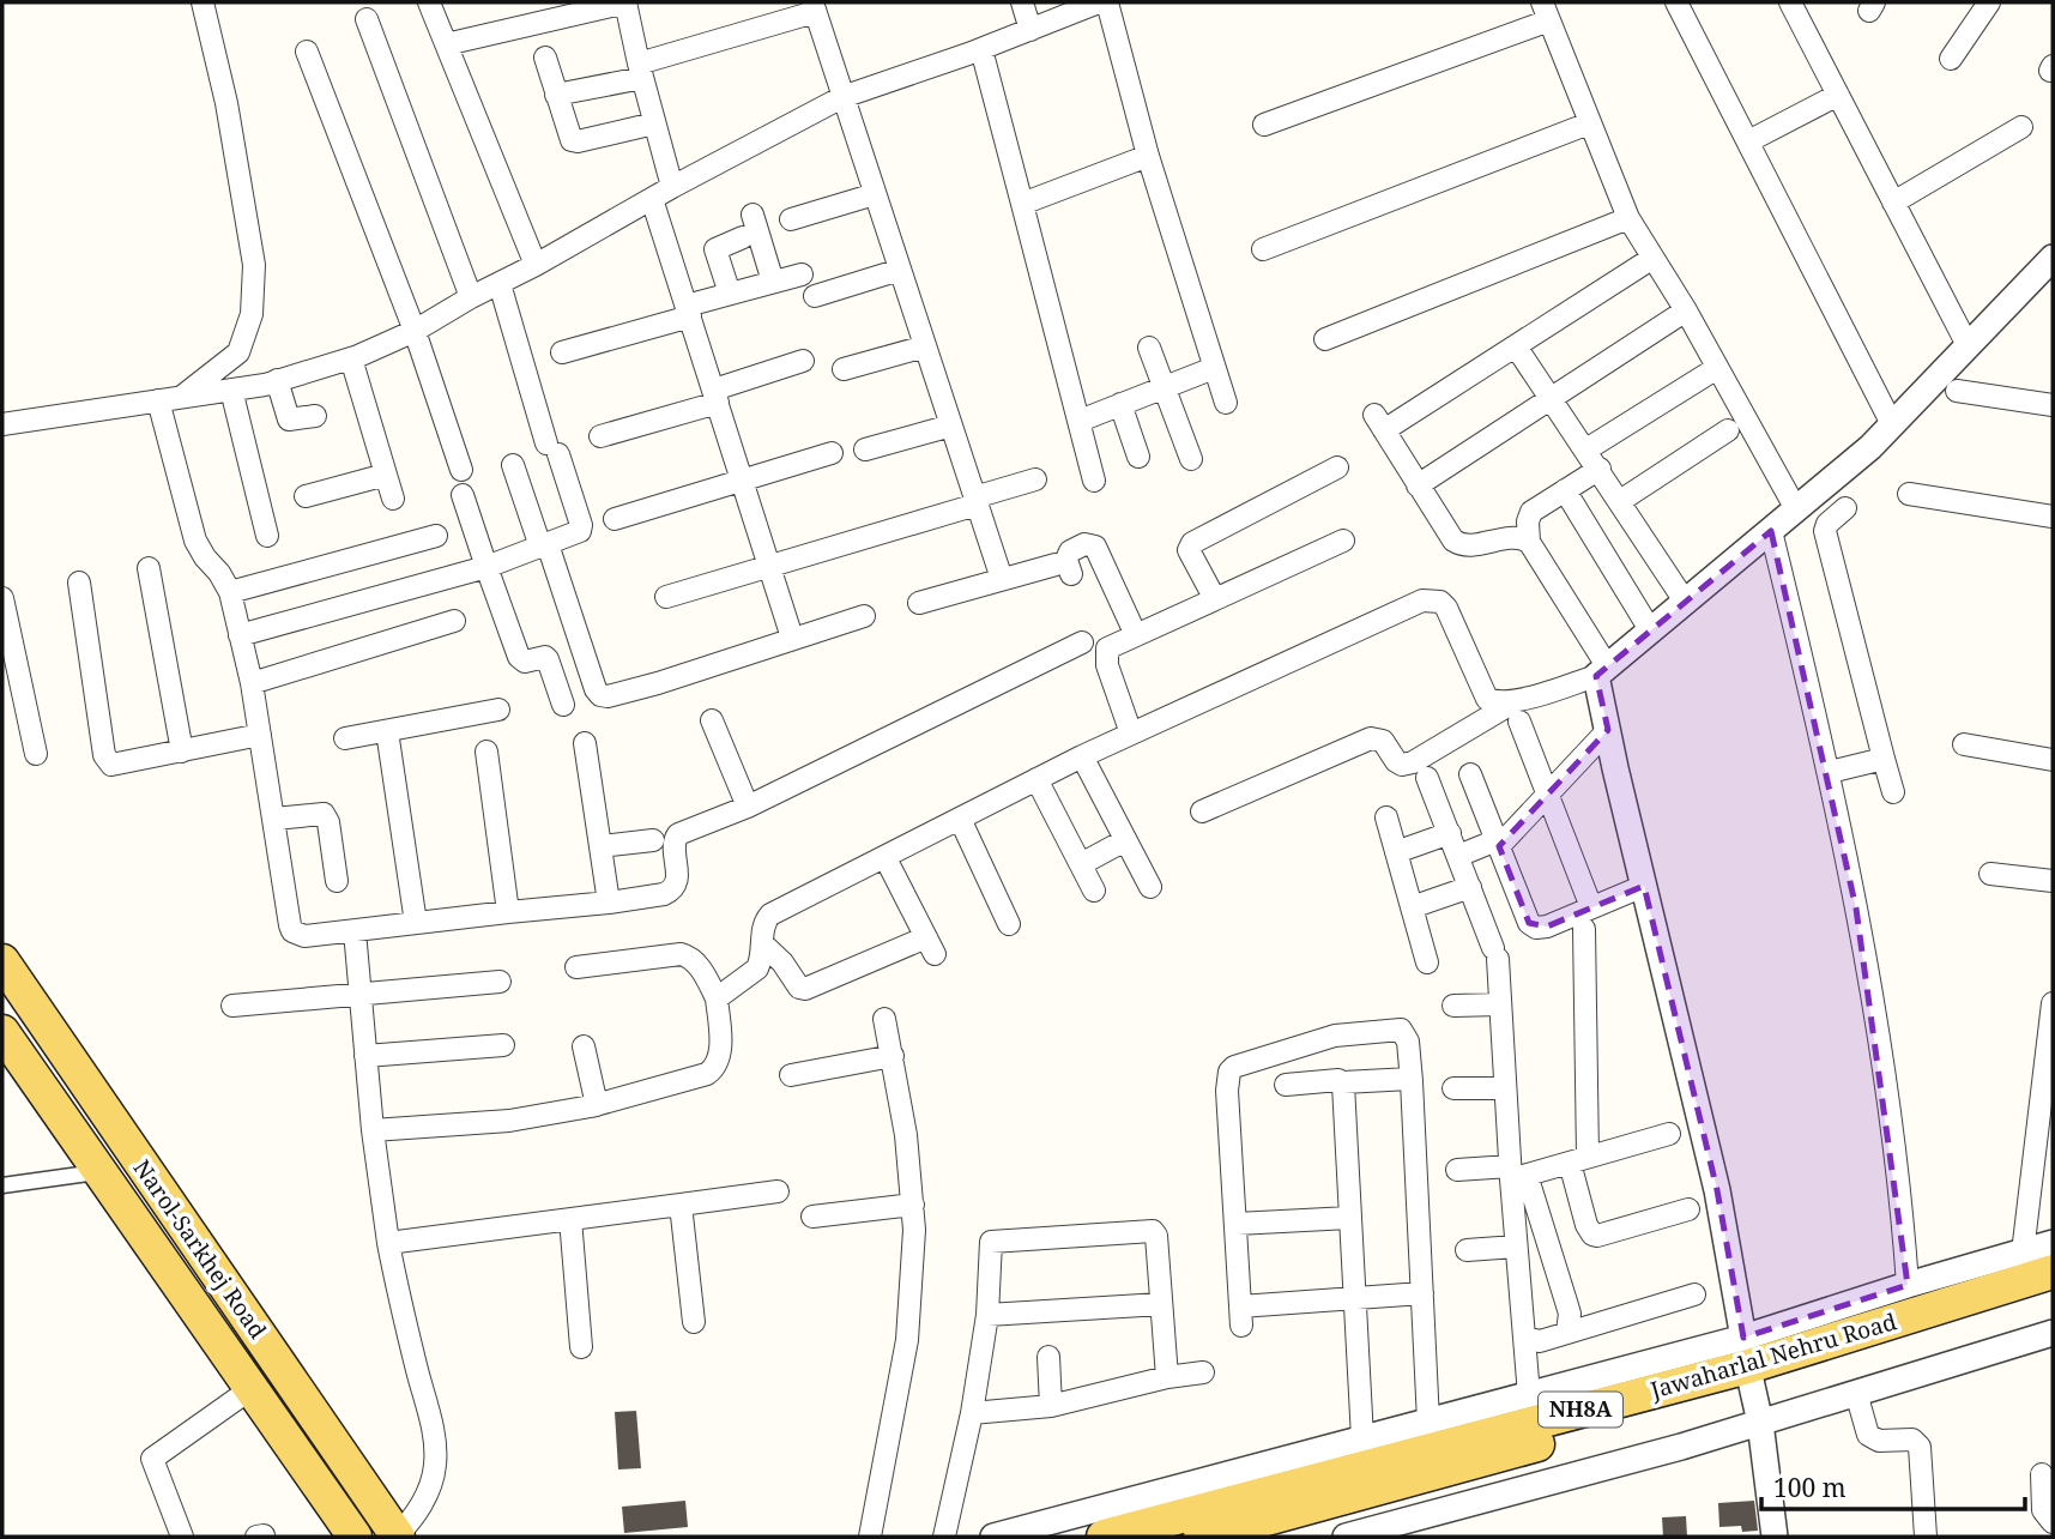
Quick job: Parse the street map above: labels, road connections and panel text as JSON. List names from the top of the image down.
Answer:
{
  "streets": {
    "main road": ["Narol-Sarkhej Road", "Jawaharlal Nehru Road", "NH8A"]
  },
  "scale_bar": "100 m"
}
